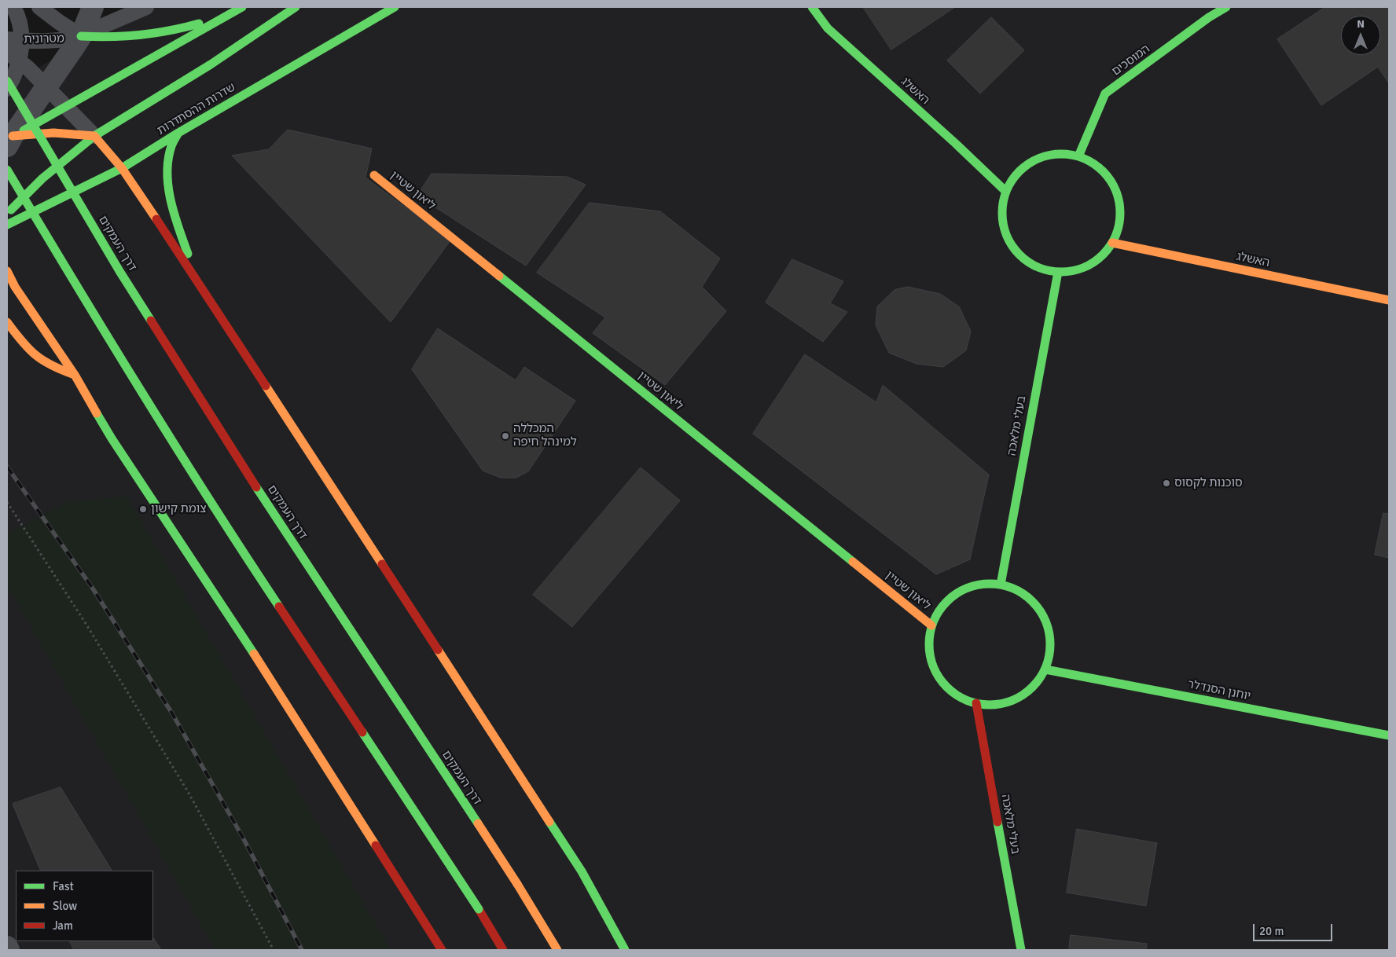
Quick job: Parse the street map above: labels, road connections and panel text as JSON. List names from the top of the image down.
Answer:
{
  "streets": {
    "main road": [
      "המוסכים",
      "האשלג",
      "שדרות ההסתדרות",
      "ליאון שטיין",
      "דרך העמקים",
      "בעלי מלאכה",
      "יוחנן הסנדלר"
    ],
    "lane": ["מטרונית"]
  },
  "crossings": [
    ["המוסכים", "האשלג"],
    ["המוסכים", "בעלי מלאכה"],
    ["האשלג", "בעלי מלאכה"],
    ["ליאון שטיין", "בעלי מלאכה"],
    ["ליאון שטיין", "יוחנן הסנדלר"],
    ["בעלי מלאכה", "יוחנן הסנדלר"]
  ],
  "places": ["המכללה למינהל חיפה", "סוכנות לקסוס", "צומת קישון"],
  "legend": ["Fast", "Slow", "Jam"],
  "scale_bar": "20 m",
  "north": "top"
}
